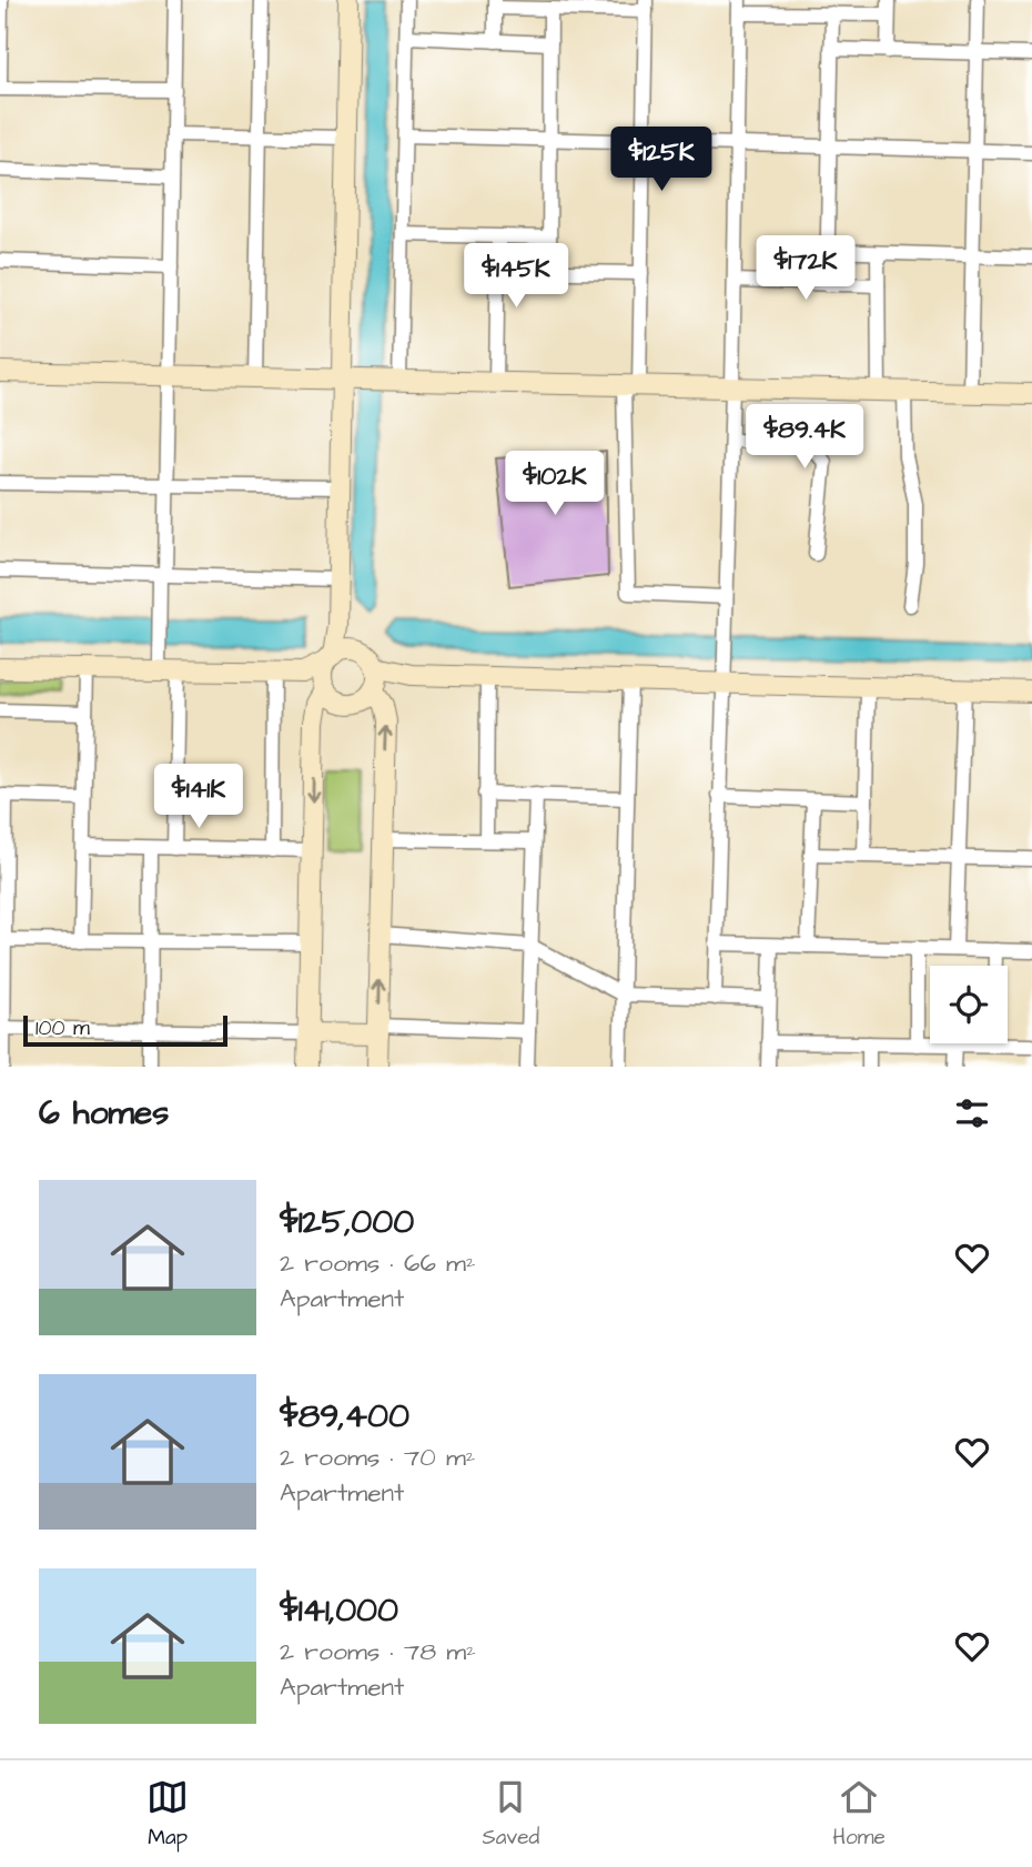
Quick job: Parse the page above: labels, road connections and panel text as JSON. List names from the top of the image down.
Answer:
{
  "scale_bar": "100 m",
  "page": {
    "price": [
      "$125K",
      "$172K",
      "$145K",
      "$89.4K",
      "$102K",
      "$141K"
    ],
    "scale": "100 m",
    "heading": "6 homes",
    "list": [
      {
        "name": "$125,000",
        "note": "2 rooms · 66 m² · Apartment"
      },
      {
        "name": "$89,400",
        "note": "2 rooms · 70 m² · Apartment"
      },
      {
        "name": "$141,000",
        "note": "2 rooms · 78 m² · Apartment"
      }
    ],
    "tabs": ["Map", "Saved", "Home"]
  }
}
